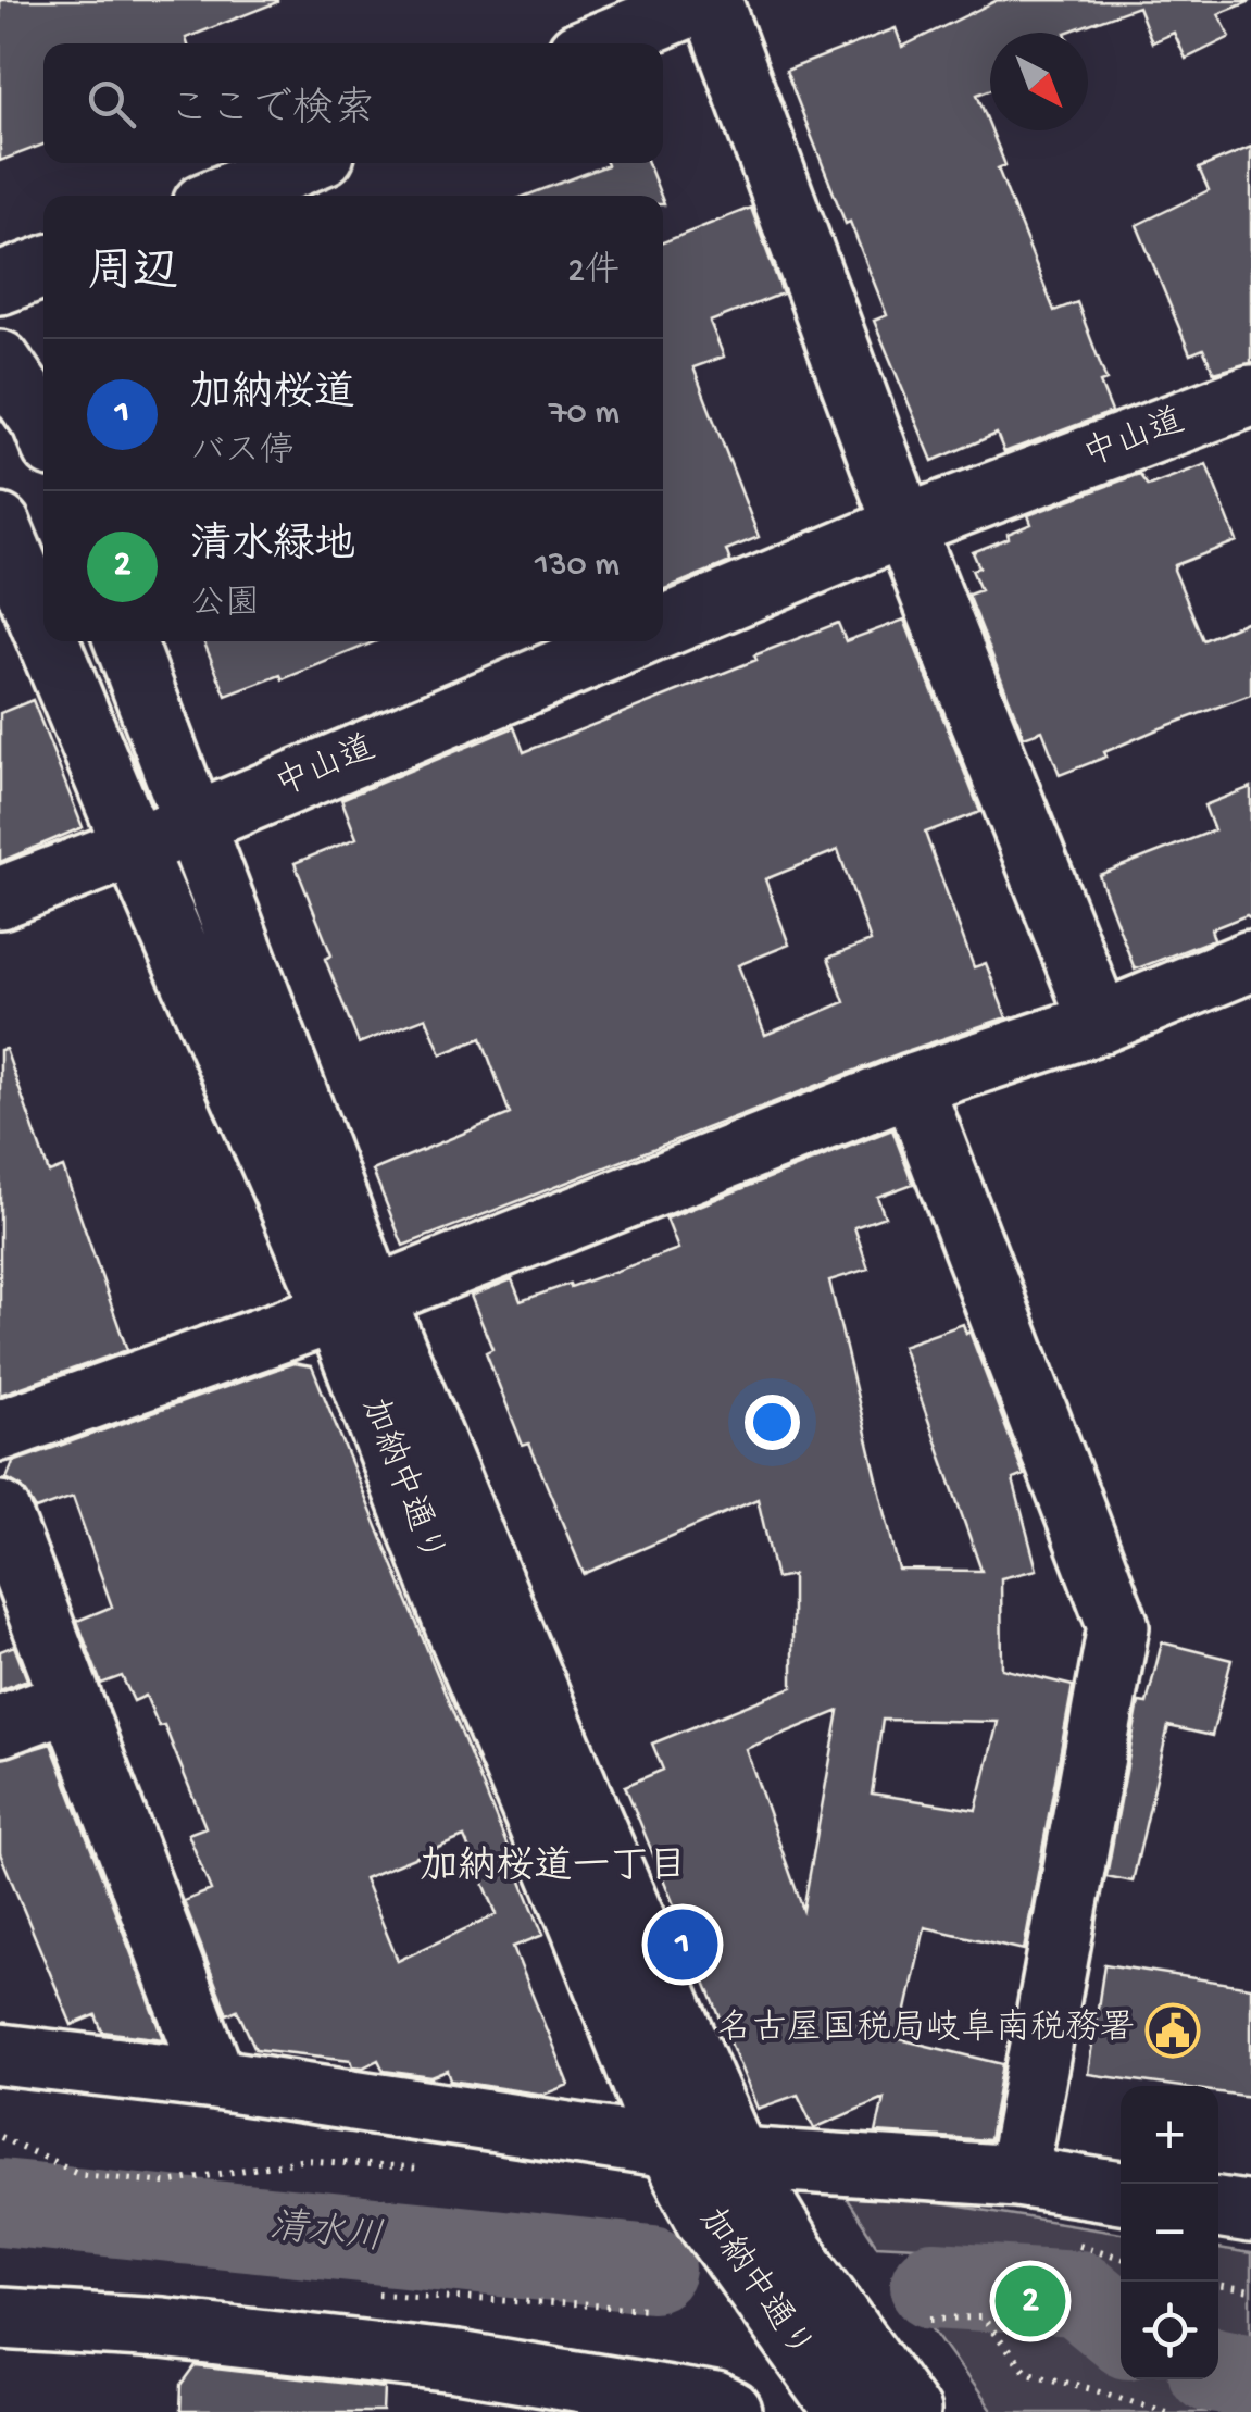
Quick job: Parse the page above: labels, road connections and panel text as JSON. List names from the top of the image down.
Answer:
{
  "streets": {
    "main road": ["中山道", "加納中通り"]
  },
  "crossings": [
    ["中山道", "加納中通り"]
  ],
  "districts": ["加納桜道一丁目"],
  "water": ["清水川"],
  "places": {
    "public building": ["名古屋国税局岐阜南税務署"]
  },
  "north": "bottom right",
  "page": {
    "search": "ここで検索",
    "heading": ["周辺", "2件"],
    "list": [
      {
        "mark": "1",
        "name": "加納桜道",
        "note": "バス停",
        "value": "70 m"
      },
      {
        "mark": "2",
        "name": "清水緑地",
        "note": "公園",
        "value": "130 m"
      }
    ],
    "pins": ["1", "2"],
    "map_buttons": ["+", "−"]
  }
}
